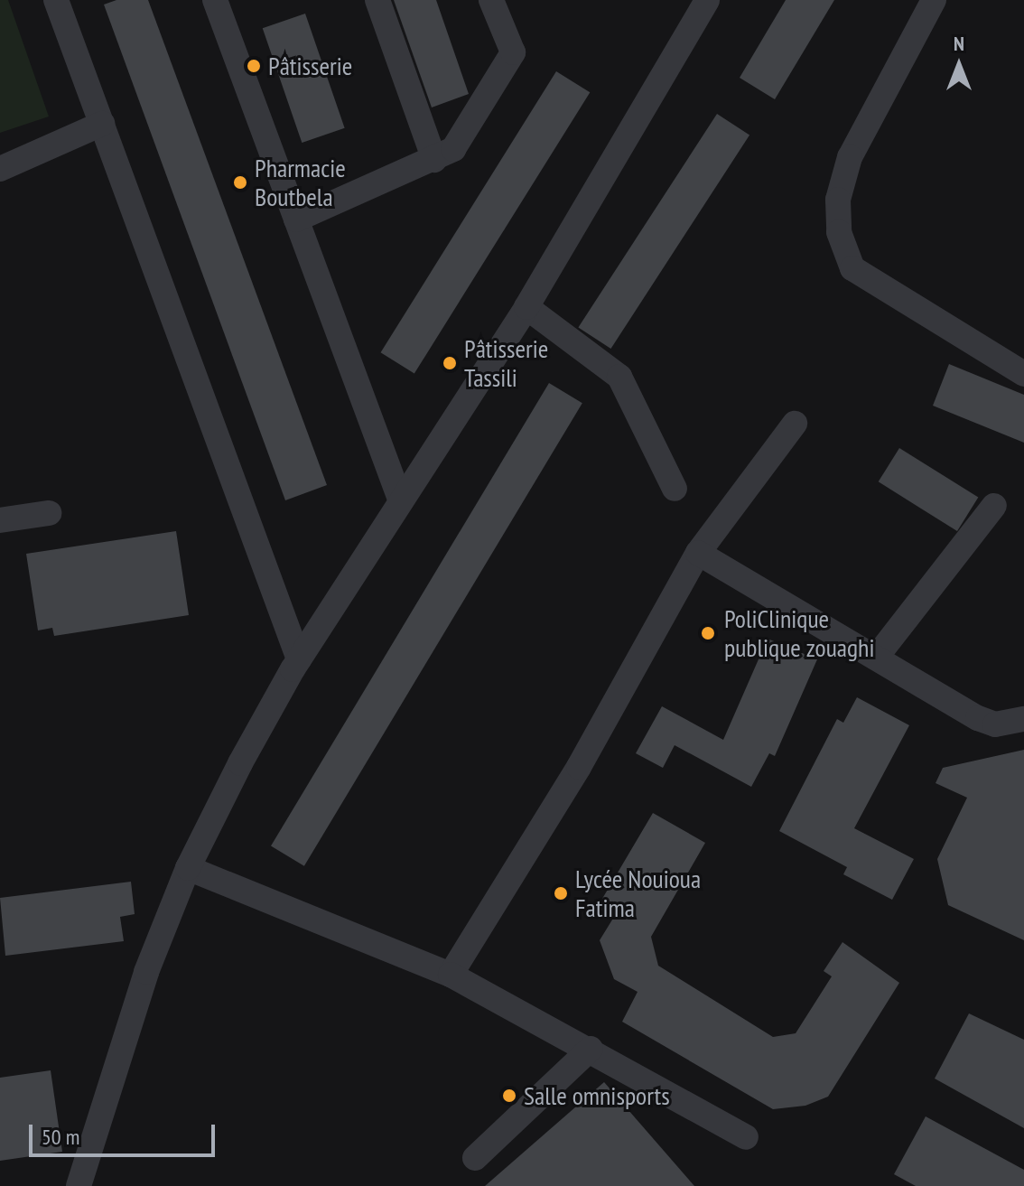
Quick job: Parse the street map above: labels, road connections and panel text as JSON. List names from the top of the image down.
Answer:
{
  "places": [
    "Pâtisserie",
    "Pharmacie Boutbela",
    "Pâtisserie Tassili",
    "PoliClinique publique zouaghi",
    "Lycée Nouioua Fatima",
    "Salle omnisports"
  ],
  "scale_bar": "50 m",
  "north": "top"
}
